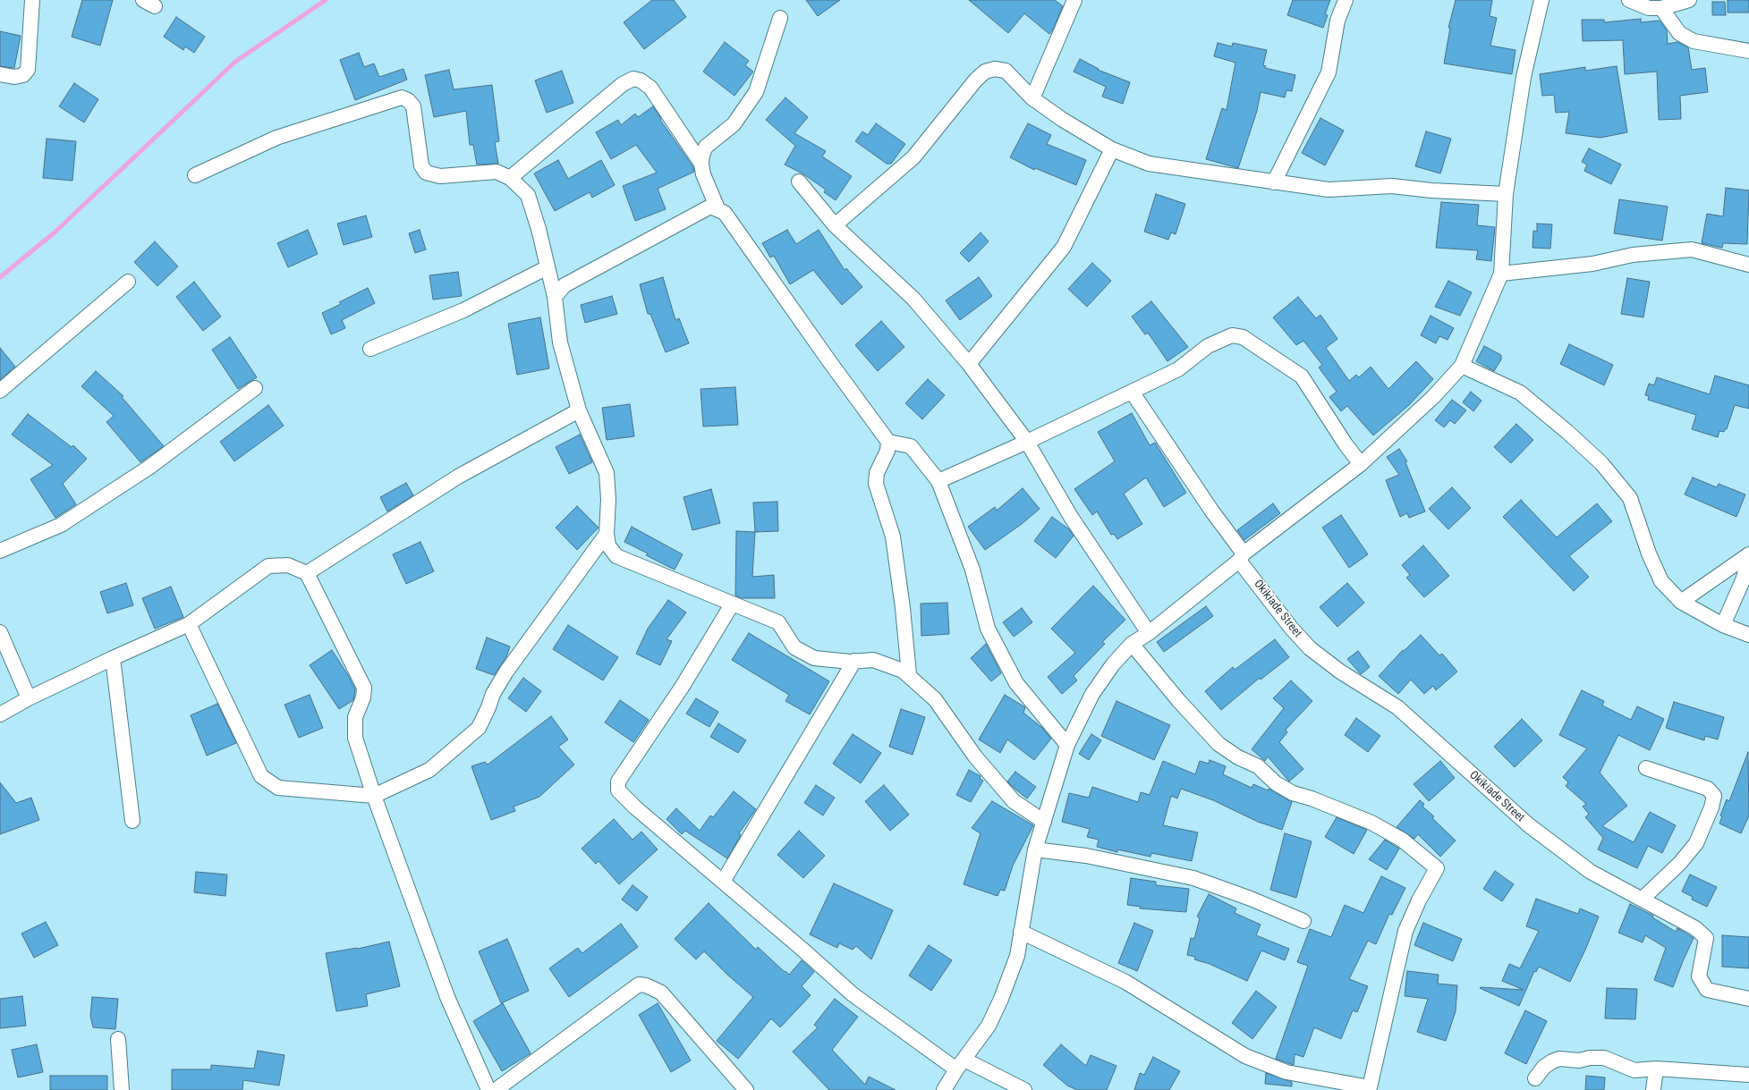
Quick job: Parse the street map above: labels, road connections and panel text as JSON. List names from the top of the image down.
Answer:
{
  "streets": {
    "street": ["Okikiade Street"]
  }
}
